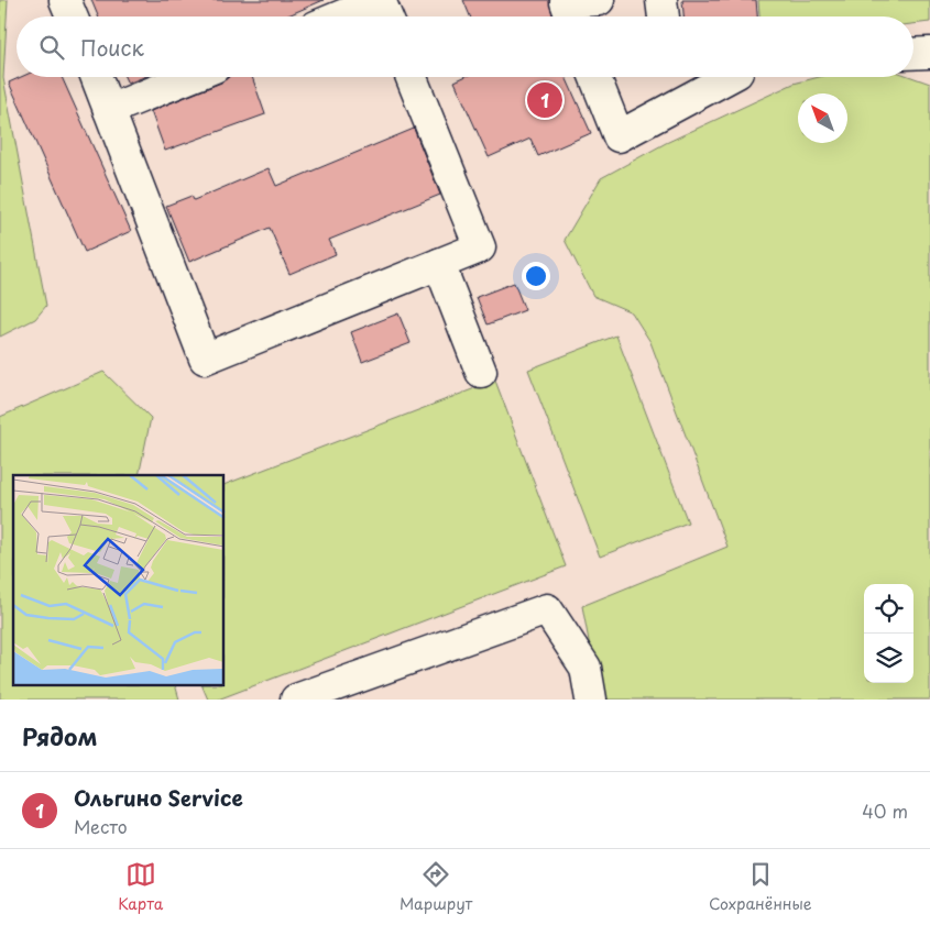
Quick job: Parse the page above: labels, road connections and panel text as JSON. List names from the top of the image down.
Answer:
{
  "north": "top left",
  "page": {
    "search": "Поиск",
    "pins": "1",
    "heading": "Рядом",
    "list": [
      {
        "mark": "1",
        "name": "Ольгино Service",
        "note": "Место",
        "value": "40 m"
      }
    ],
    "nav": ["Карта", "Маршрут", "Сохранённые"]
  }
}
